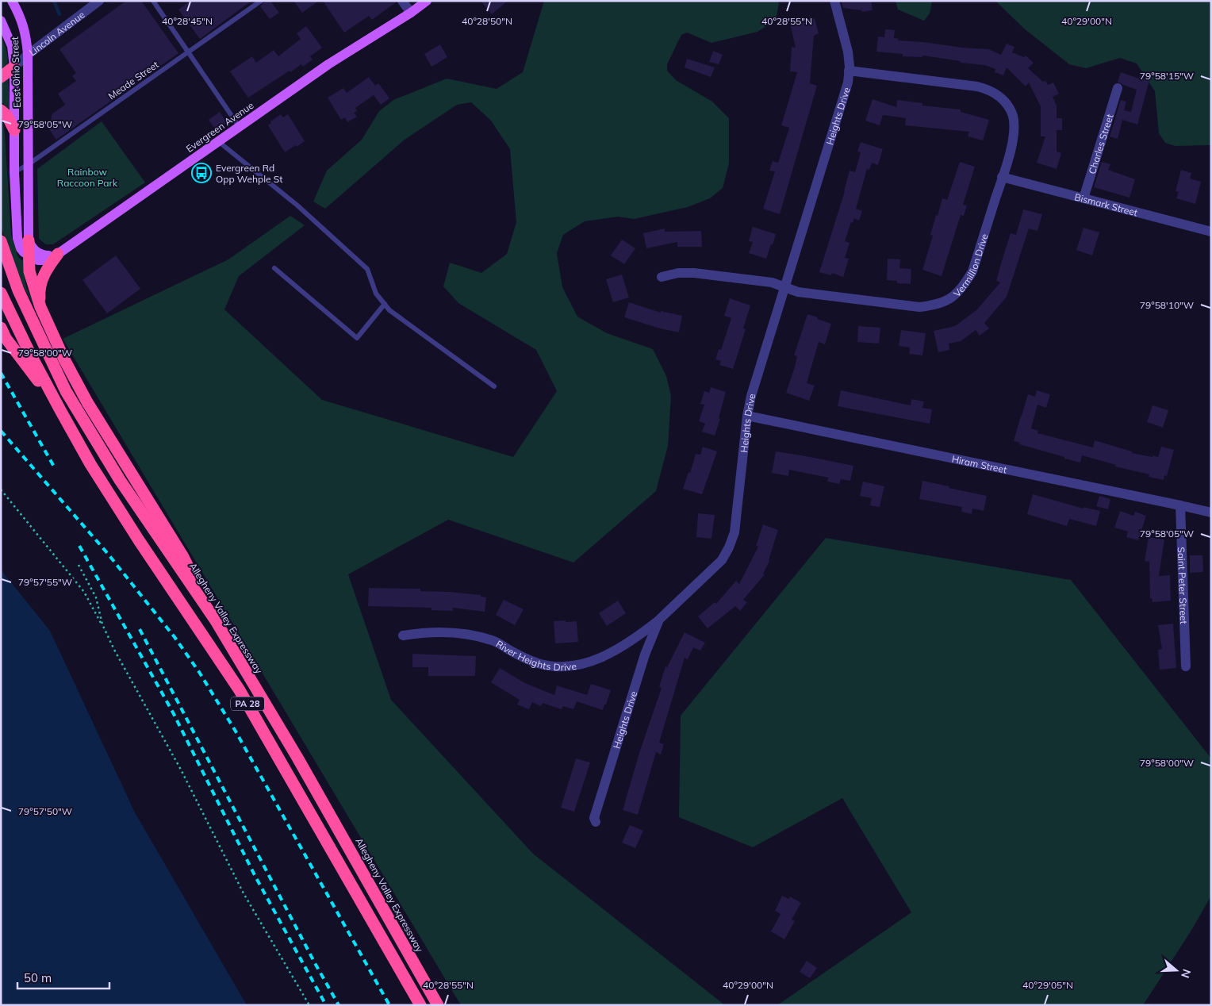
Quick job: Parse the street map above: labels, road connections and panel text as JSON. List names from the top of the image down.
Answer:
{
  "streets": {
    "highway": ["Allegheny Valley Expressway", "PA 28"],
    "main road": ["East Ohio Street", "Evergreen Avenue"],
    "street": [
      "Lincoln Avenue",
      "Heights Drive",
      "Charles Street",
      "Bismark Street",
      "Vermillion Drive",
      "Hiram Street",
      "Saint Peter Street",
      "River Heights Drive"
    ],
    "lane": ["Meade Street"]
  },
  "crossings": [
    ["Lincoln Avenue", "East Ohio Street"],
    ["East Ohio Street", "Meade Street"],
    ["Heights Drive", "Vermillion Drive"],
    ["Heights Drive", "Hiram Street"],
    ["Heights Drive", "River Heights Drive"],
    ["Charles Street", "Bismark Street"],
    ["Bismark Street", "Vermillion Drive"],
    ["Hiram Street", "Saint Peter Street"]
  ],
  "parks": ["Rainbow Raccoon Park"],
  "places": {
    "bus stop": ["Evergreen Rd Opp Wehple St"]
  },
  "scale_bar": "50 m",
  "north": "right",
  "coordinates": [
    "40°28'45\"N",
    "40°28'50\"N",
    "40°28'55\"N",
    "40°29'00\"N",
    "79°58'15\"W",
    "79°58'05\"W",
    "79°58'10\"W",
    "79°58'00\"W",
    "79°57'55\"W",
    "79°57'50\"W",
    "40°29'05\"N"
  ]
}
